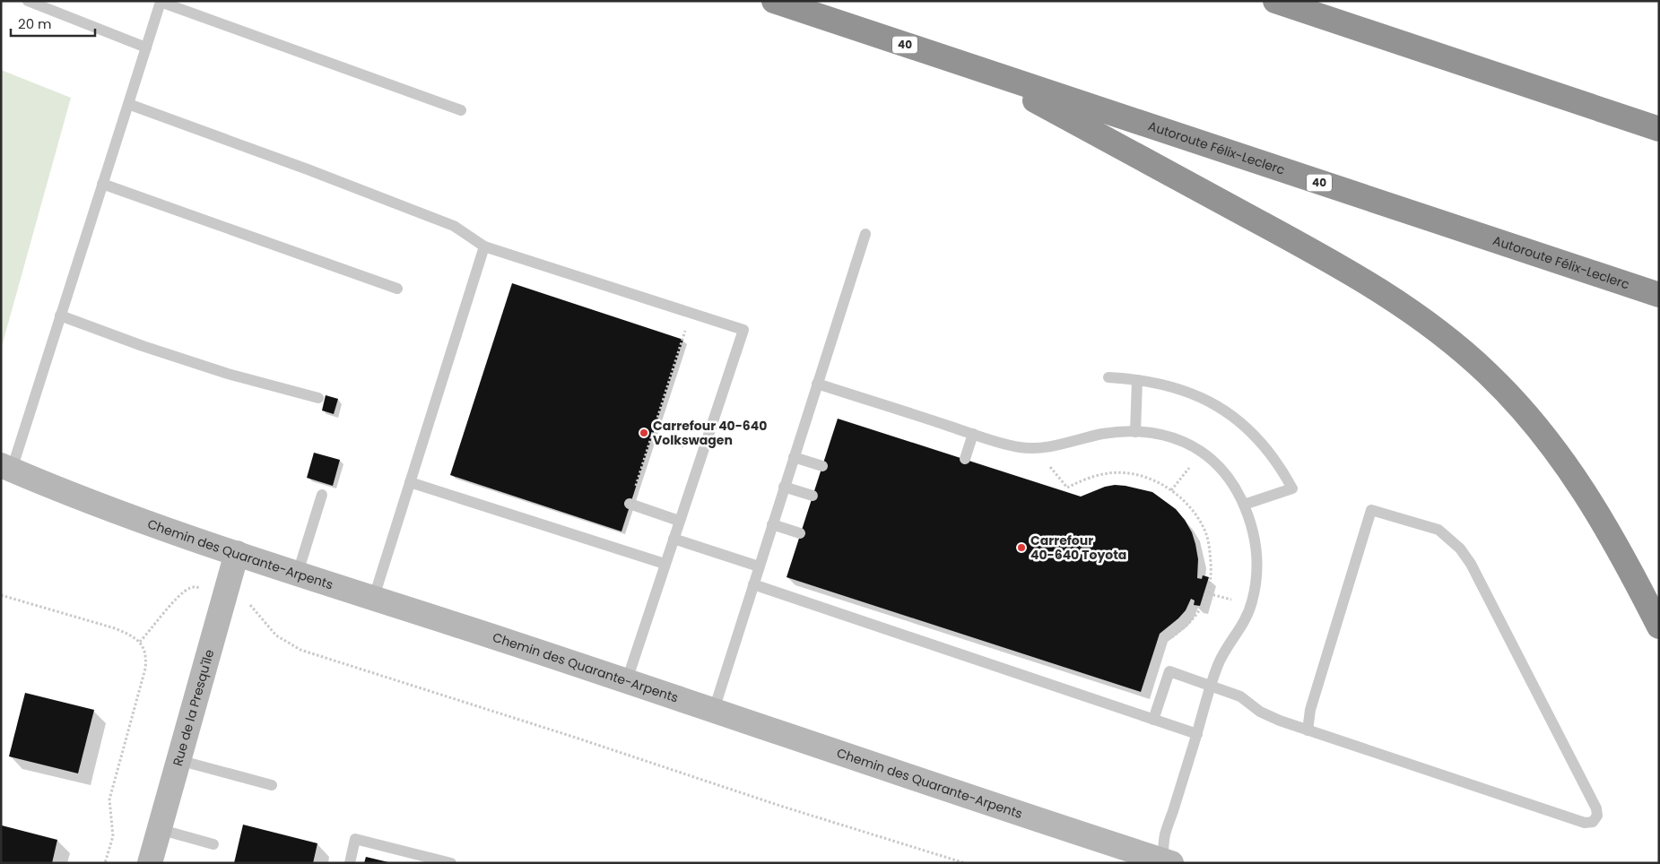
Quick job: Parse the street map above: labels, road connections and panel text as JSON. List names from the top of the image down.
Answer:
{
  "streets": {
    "highway": ["40", "Autoroute Félix-Leclerc"],
    "street": ["Chemin des Quarante-Arpents", "Rue de la Presqu'île"]
  },
  "crossings": [
    ["Chemin des Quarante-Arpents", "Rue de la Presqu'île"]
  ],
  "places": ["Carrefour 40-640 Volkswagen", "Carrefour 40-640 Toyota"],
  "scale_bar": "20 m"
}
